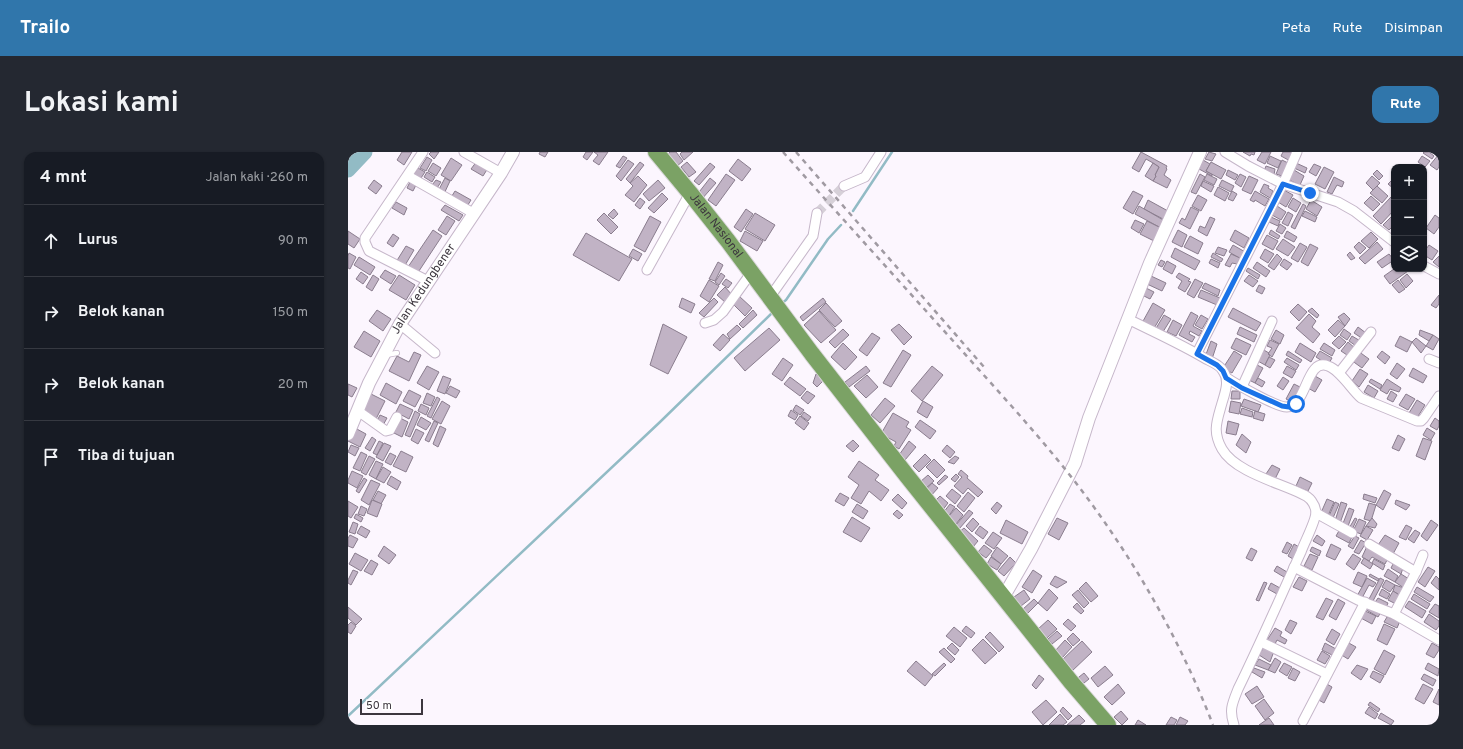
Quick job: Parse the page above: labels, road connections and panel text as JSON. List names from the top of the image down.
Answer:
{
  "streets": {
    "highway": ["Jalan Nasional"],
    "main road": ["Jalan Kedungbener"]
  },
  "scale_bar": "50 m",
  "page": {
    "header": "Trailo",
    "nav": ["Peta", "Rute", "Disimpan"],
    "title": "Lokasi kami",
    "buttons": "Rute",
    "heading": ["4 mnt", "Jalan kaki · 260 m"],
    "map_buttons": ["+", "−"],
    "list": [
      ["Lurus", "90 m"],
      ["Belok kanan", "150 m"],
      ["Belok kanan", "20 m"],
      "Tiba di tujuan"
    ],
    "scale": "50 m"
  }
}
